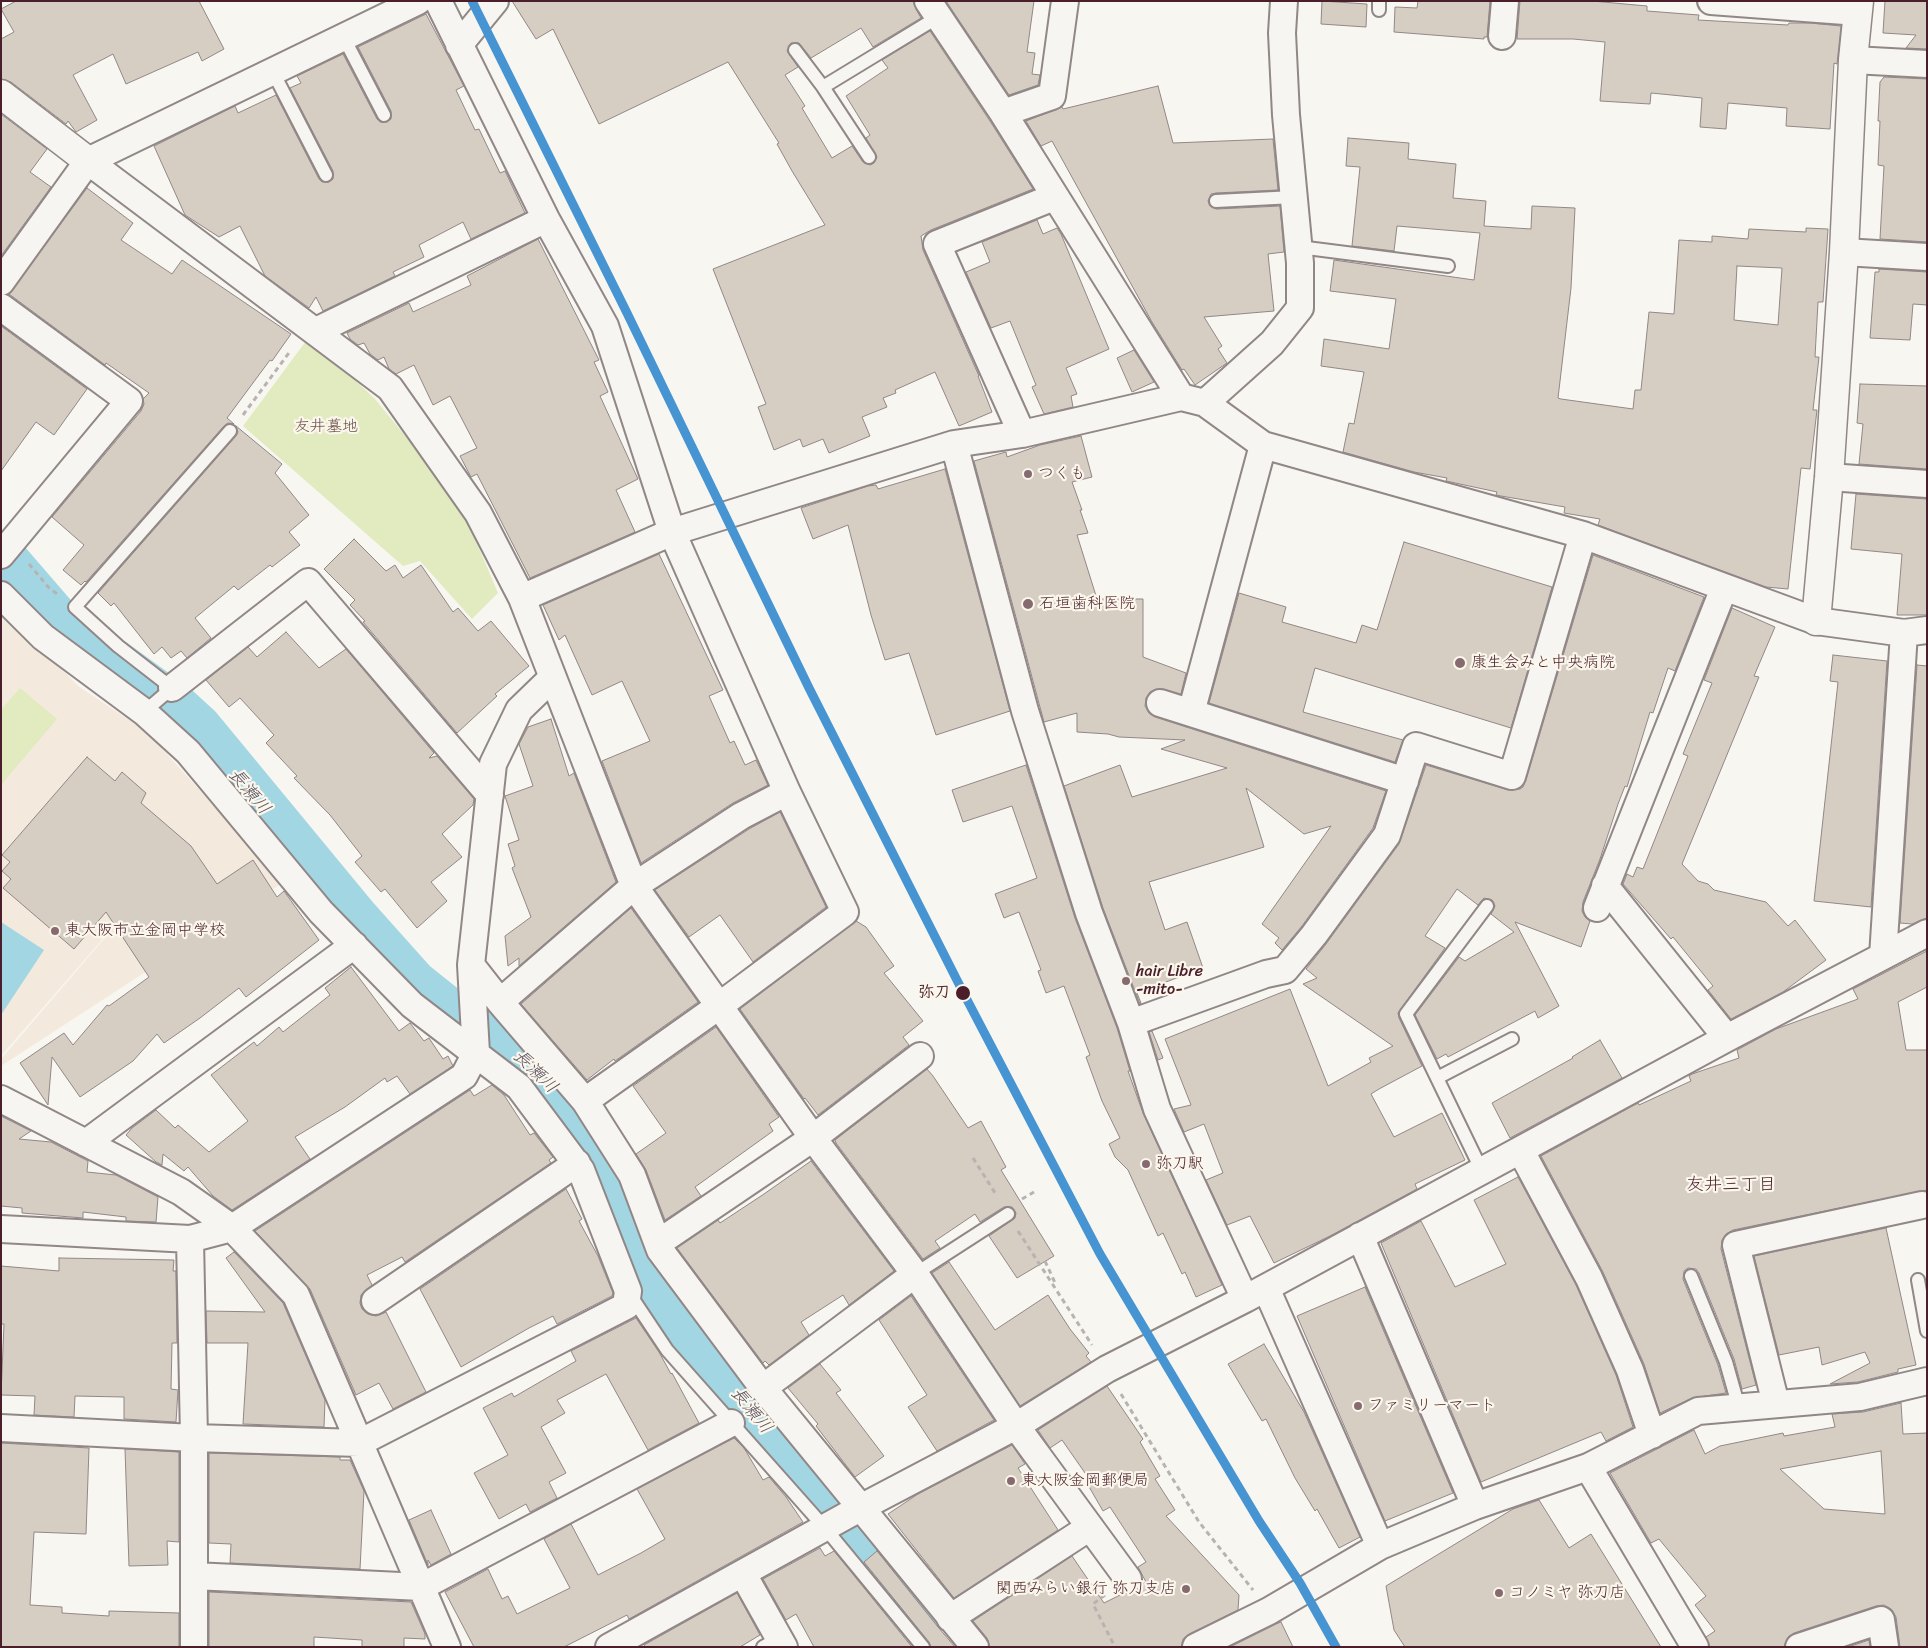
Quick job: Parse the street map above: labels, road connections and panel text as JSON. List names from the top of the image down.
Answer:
{
  "districts": ["友井三丁目"],
  "water": ["長瀬川"],
  "parks": ["友井墓地"],
  "places": [
    "つくも",
    "石垣歯科医院",
    "康生会みと中央病院",
    "東大阪市立金岡中学校",
    "hair Libre -mito-",
    "弥刀",
    "弥刀駅",
    "ファミリーマート",
    "東大阪金岡郵便局",
    "関西みらい銀行 弥刀支店",
    "コノミヤ 弥刀店"
  ]
}
